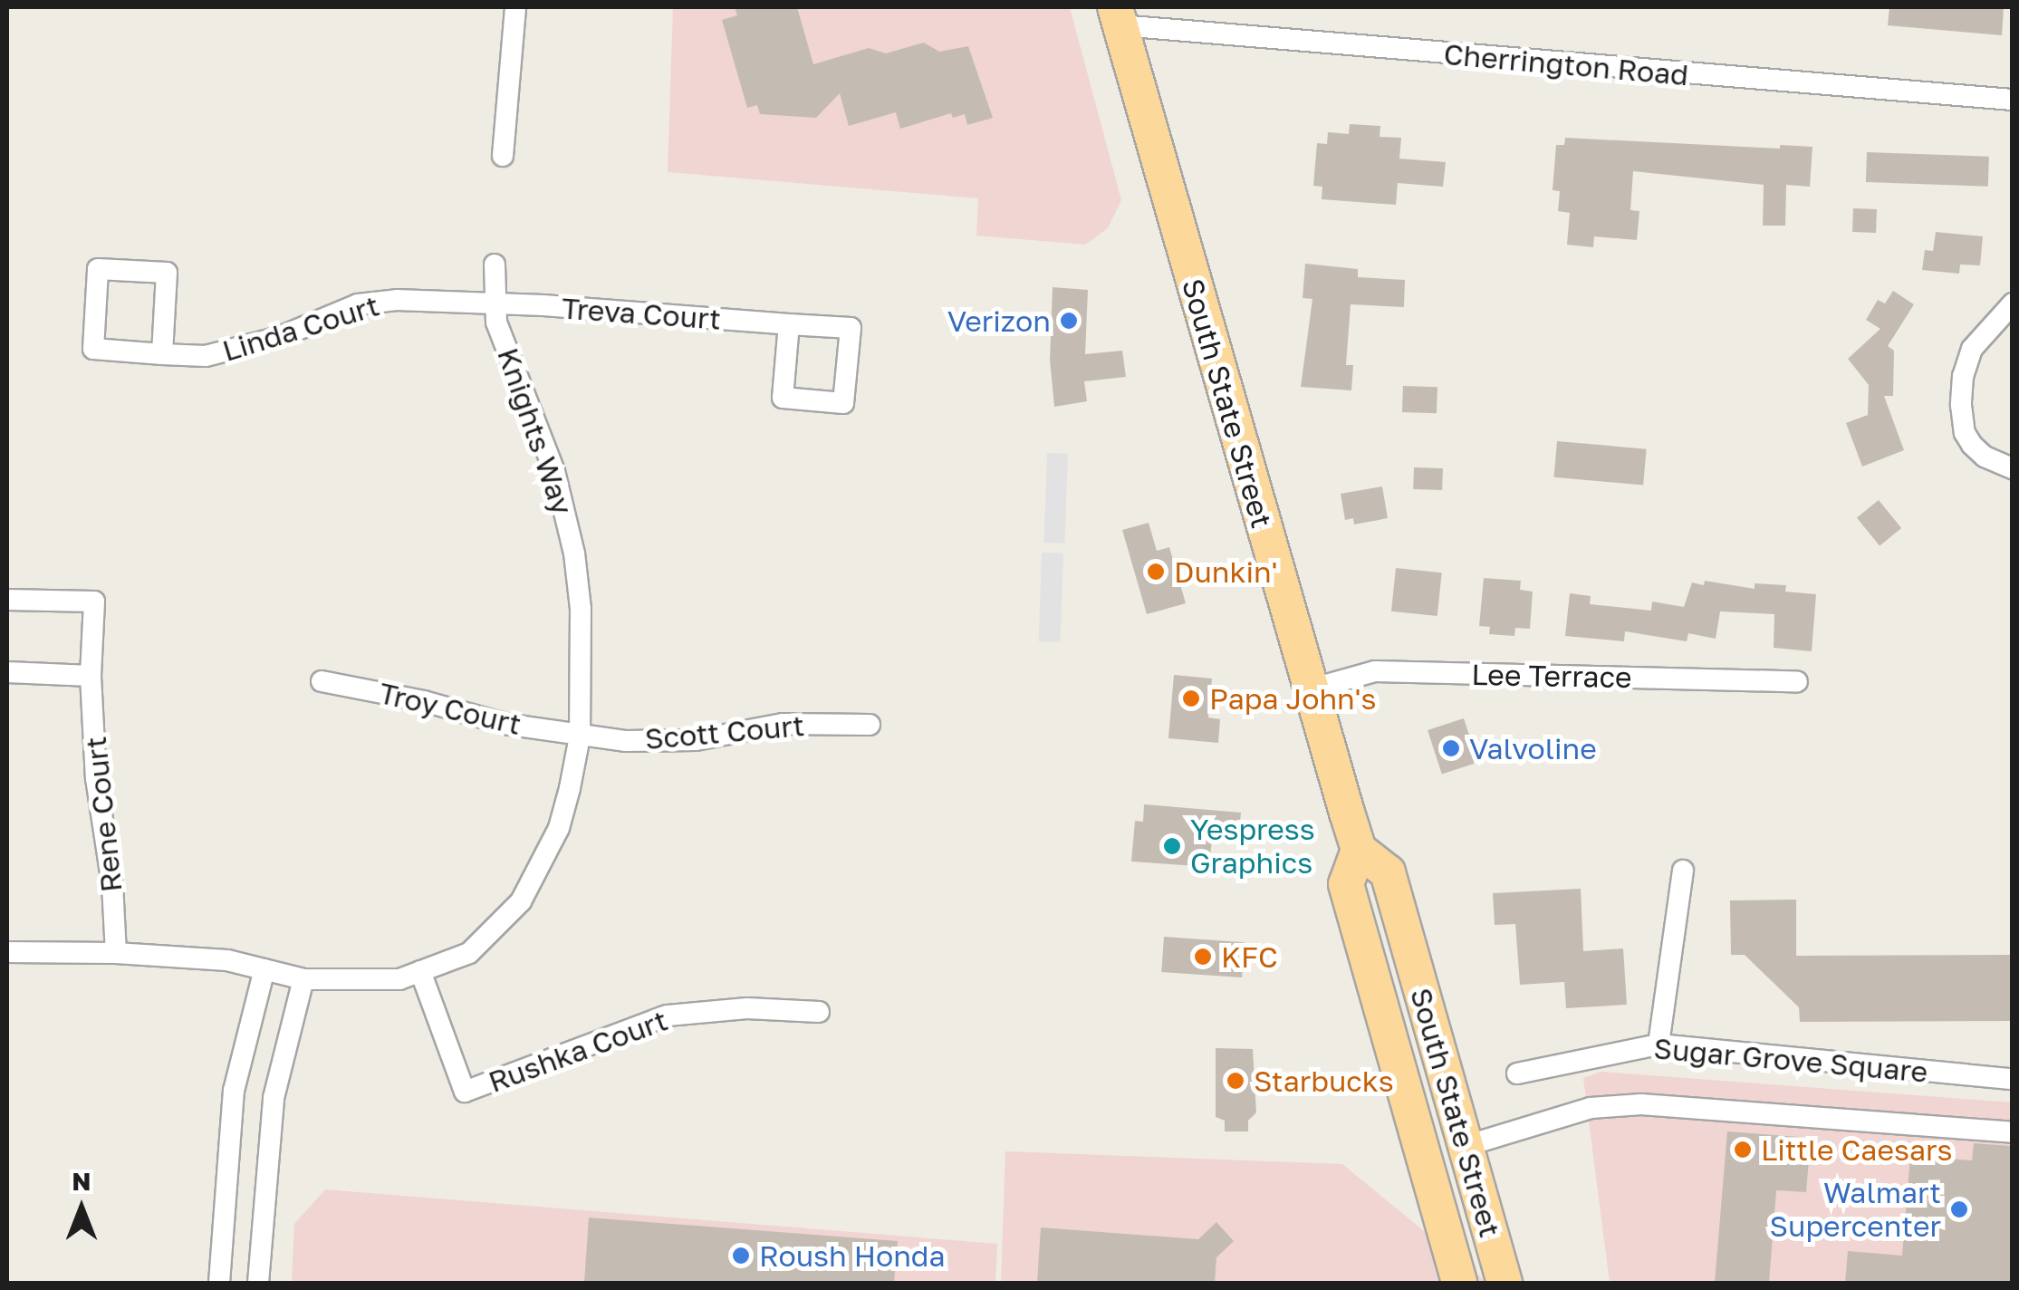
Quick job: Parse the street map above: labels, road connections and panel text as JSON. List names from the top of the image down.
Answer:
{
  "streets": {
    "main road": ["South State Street"],
    "street": [
      "Cherrington Road",
      "Treva Court",
      "Linda Court",
      "Knights Way",
      "Lee Terrace",
      "Troy Court",
      "Scott Court",
      "Rene Court",
      "Rushka Court",
      "Sugar Grove Square"
    ]
  },
  "crossings": [
    ["Cherrington Road", "South State Street"],
    ["Treva Court", "Linda Court"],
    ["Treva Court", "Knights Way"],
    ["Linda Court", "Knights Way"],
    ["South State Street", "Lee Terrace"],
    ["Knights Way", "Troy Court"],
    ["Knights Way", "Scott Court"],
    ["Knights Way", "Rene Court"],
    ["Knights Way", "Rushka Court"],
    ["Troy Court", "Scott Court"]
  ],
  "places": [
    "Verizon",
    "Dunkin'",
    "Papa John's",
    "Valvoline",
    "Yespress Graphics",
    "KFC",
    "Starbucks",
    "Little Caesars",
    "Walmart Supercenter",
    "Roush Honda"
  ],
  "north": "top"
}
